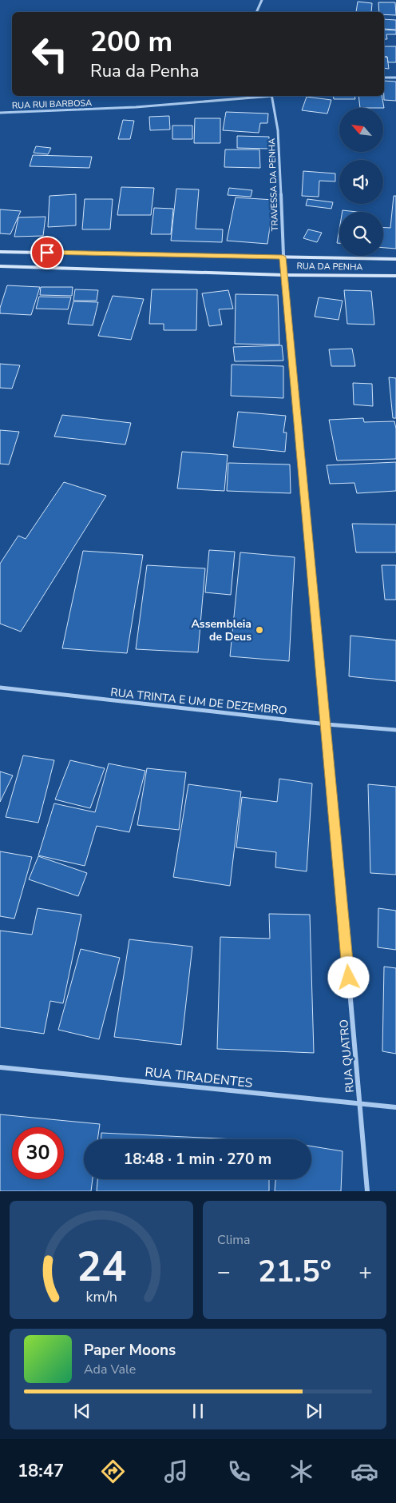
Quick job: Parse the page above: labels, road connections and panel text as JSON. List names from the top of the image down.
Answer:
{
  "streets": {
    "street": [
      "RUA RUI BARBOSA",
      "TRAVESSA DA PENHA",
      "RUA DA PENHA",
      "RUA TRINTA E UM DE DEZEMBRO",
      "RUA QUATRO",
      "RUA TIRADENTES"
    ]
  },
  "crossings": [
    ["TRAVESSA DA PENHA", "RUA DA PENHA"],
    ["TRAVESSA DA PENHA", "RUA QUATRO"],
    ["RUA DA PENHA", "RUA QUATRO"],
    ["RUA TRINTA E UM DE DEZEMBRO", "RUA QUATRO"],
    ["RUA QUATRO", "RUA TIRADENTES"]
  ],
  "places": ["Assembleia de Deus"],
  "north": "top left",
  "page": {
    "turn": ["200 m", "Rua da Penha"],
    "limit": "30",
    "trip": "18:48 · 1 min · 270 m",
    "tile": "Clima",
    "heat": ["−", "21.5°", "+"],
    "song": ["Paper Moons", "Ada Vale"],
    "tabs": "18:47",
    "gauge": ["24", "km/h"]
  }
}
